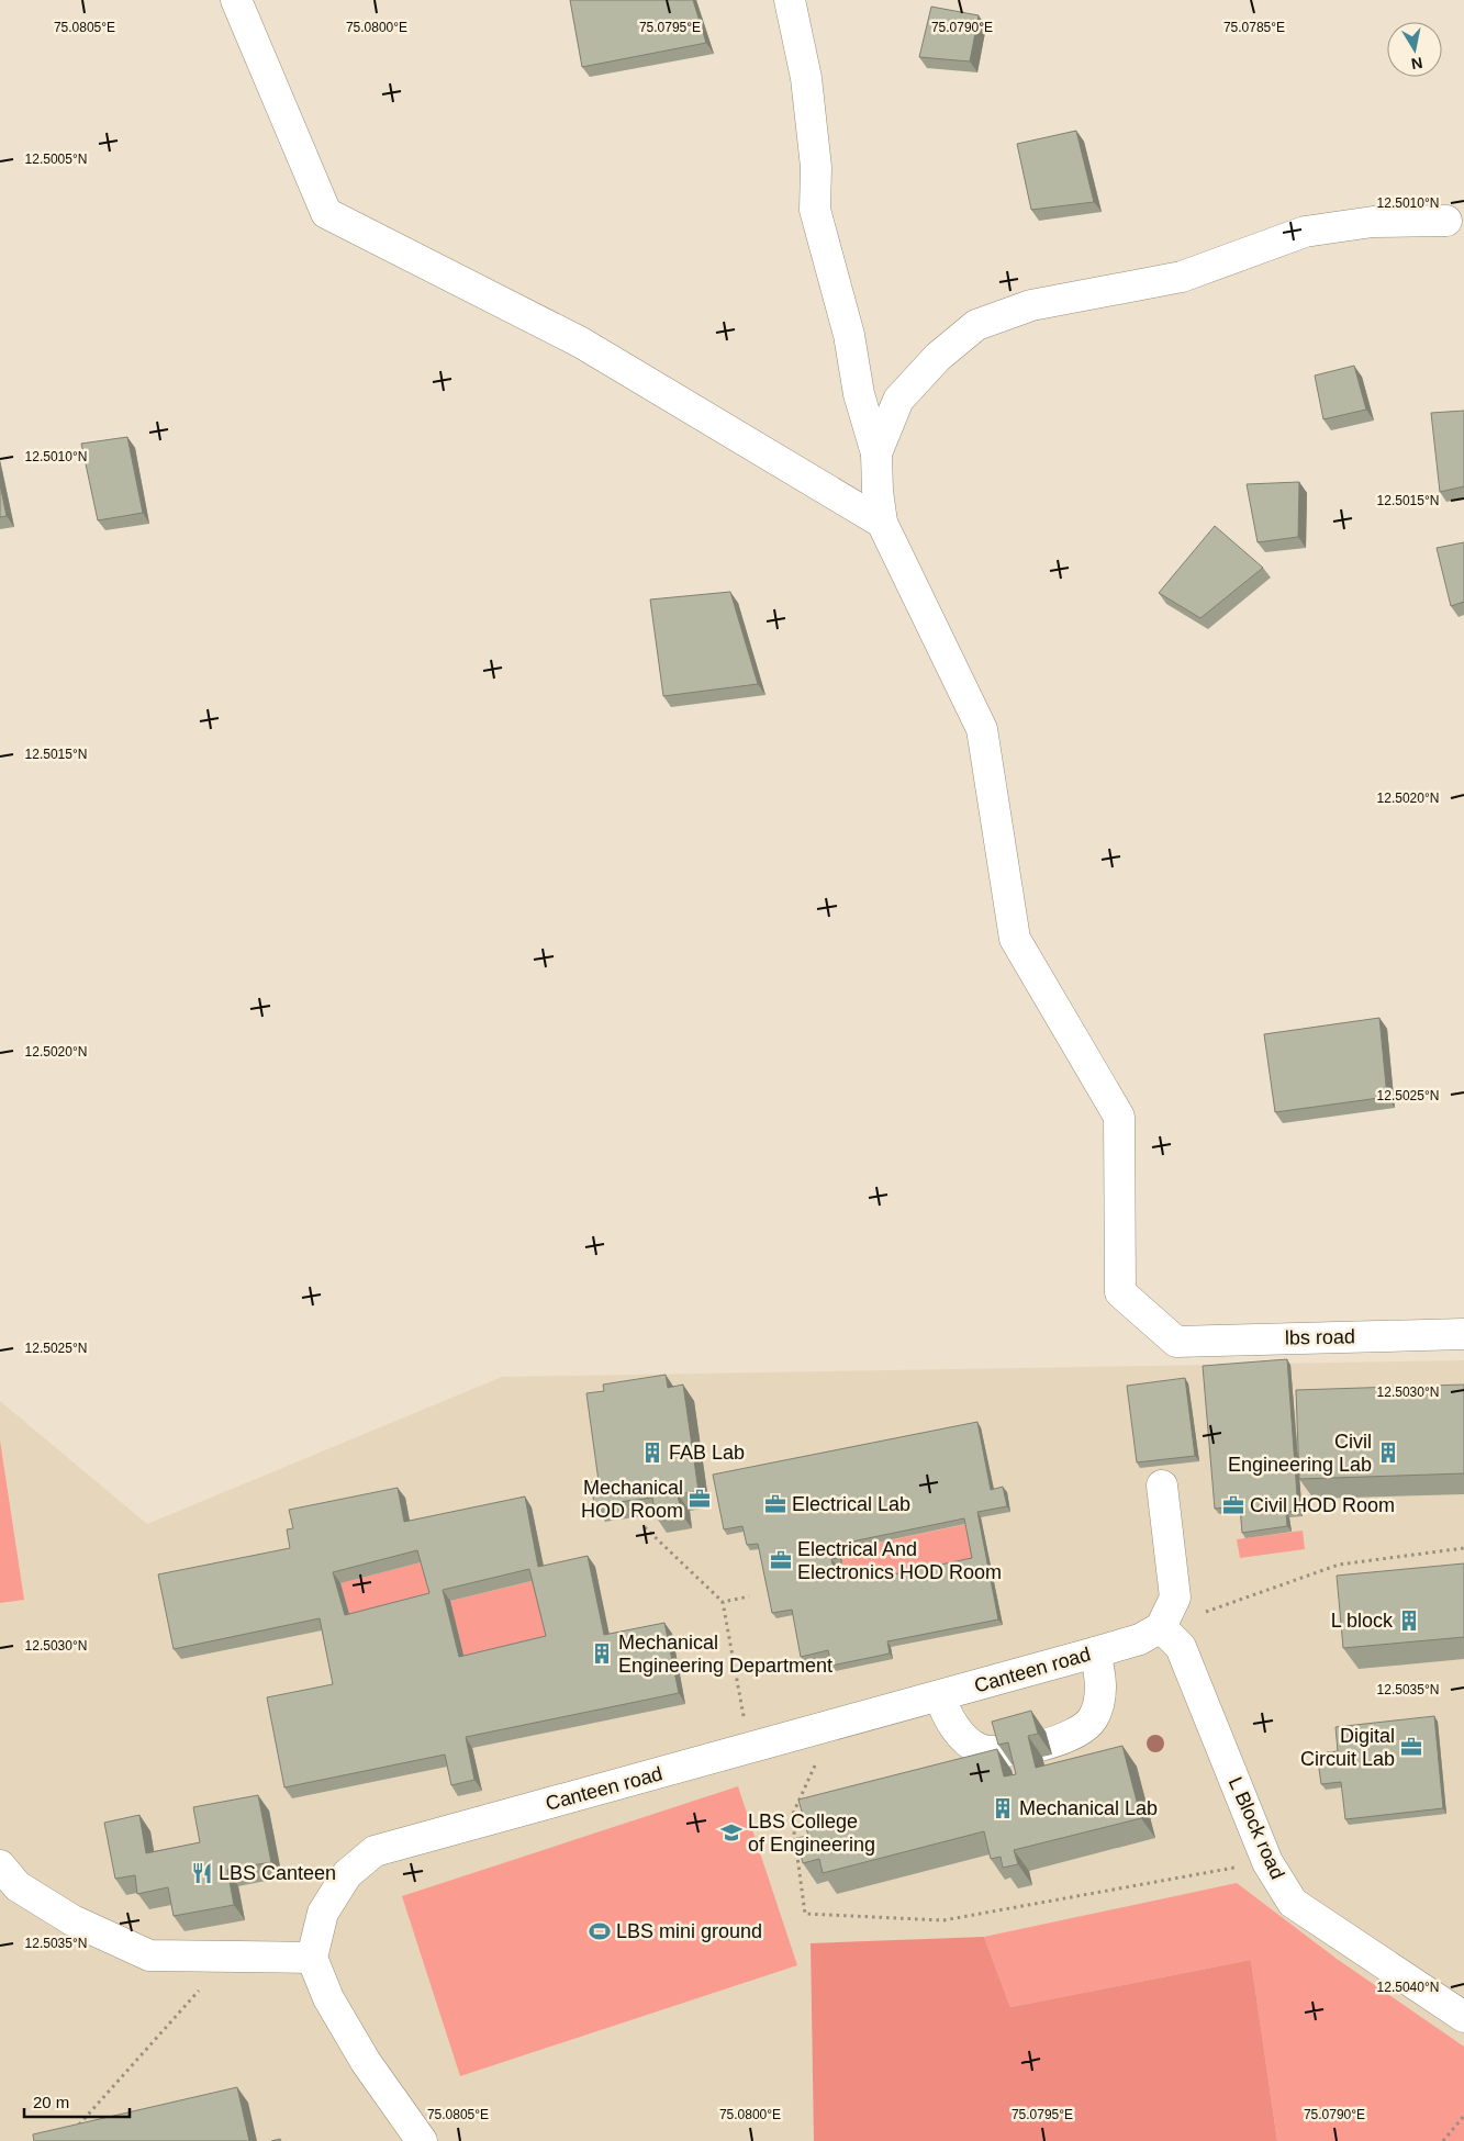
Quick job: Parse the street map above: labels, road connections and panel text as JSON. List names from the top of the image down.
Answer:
{
  "streets": {
    "street": ["lbs road", "Canteen road", "L Block road"]
  },
  "crossings": [
    ["Canteen road", "L Block road"]
  ],
  "places": {
    "building": [
      "FAB Lab",
      "Civil Engineering Lab",
      "L block",
      "Mechanical Engineering Department",
      "Mechanical Lab"
    ],
    "office": [
      "Mechanical HOD Room",
      "Electrical Lab",
      "Civil HOD Room",
      "Electrical And Electronics HOD Room",
      "Digital Circuit Lab"
    ],
    "school or university": ["LBS College of Engineering"],
    "restaurant": ["LBS Canteen"],
    "sports": ["LBS mini ground"]
  },
  "scale_bar": "20 m",
  "north": "bottom",
  "coordinates": [
    "75.0805°E",
    "75.0800°E",
    "75.0795°E",
    "75.0790°E",
    "75.0785°E",
    "12.5005°N",
    "12.5010°N",
    "12.5015°N",
    "12.5020°N",
    "12.5025°N",
    "12.5030°N",
    "12.5035°N",
    "12.5040°N"
  ]
}
